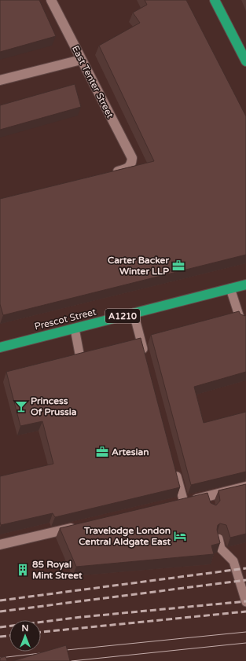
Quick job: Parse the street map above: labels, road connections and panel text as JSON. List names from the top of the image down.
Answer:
{
  "streets": {
    "highway": ["A1210", "Prescot Street"],
    "street": ["East Tenter Street"]
  },
  "places": {
    "office": ["Carter Backer Winter LLP", "Artesian"],
    "bar": ["Princess Of Prussia"],
    "hotel": ["Travelodge London Central Aldgate East"],
    "building": ["85 Royal Mint Street"]
  },
  "north": "top"
}
